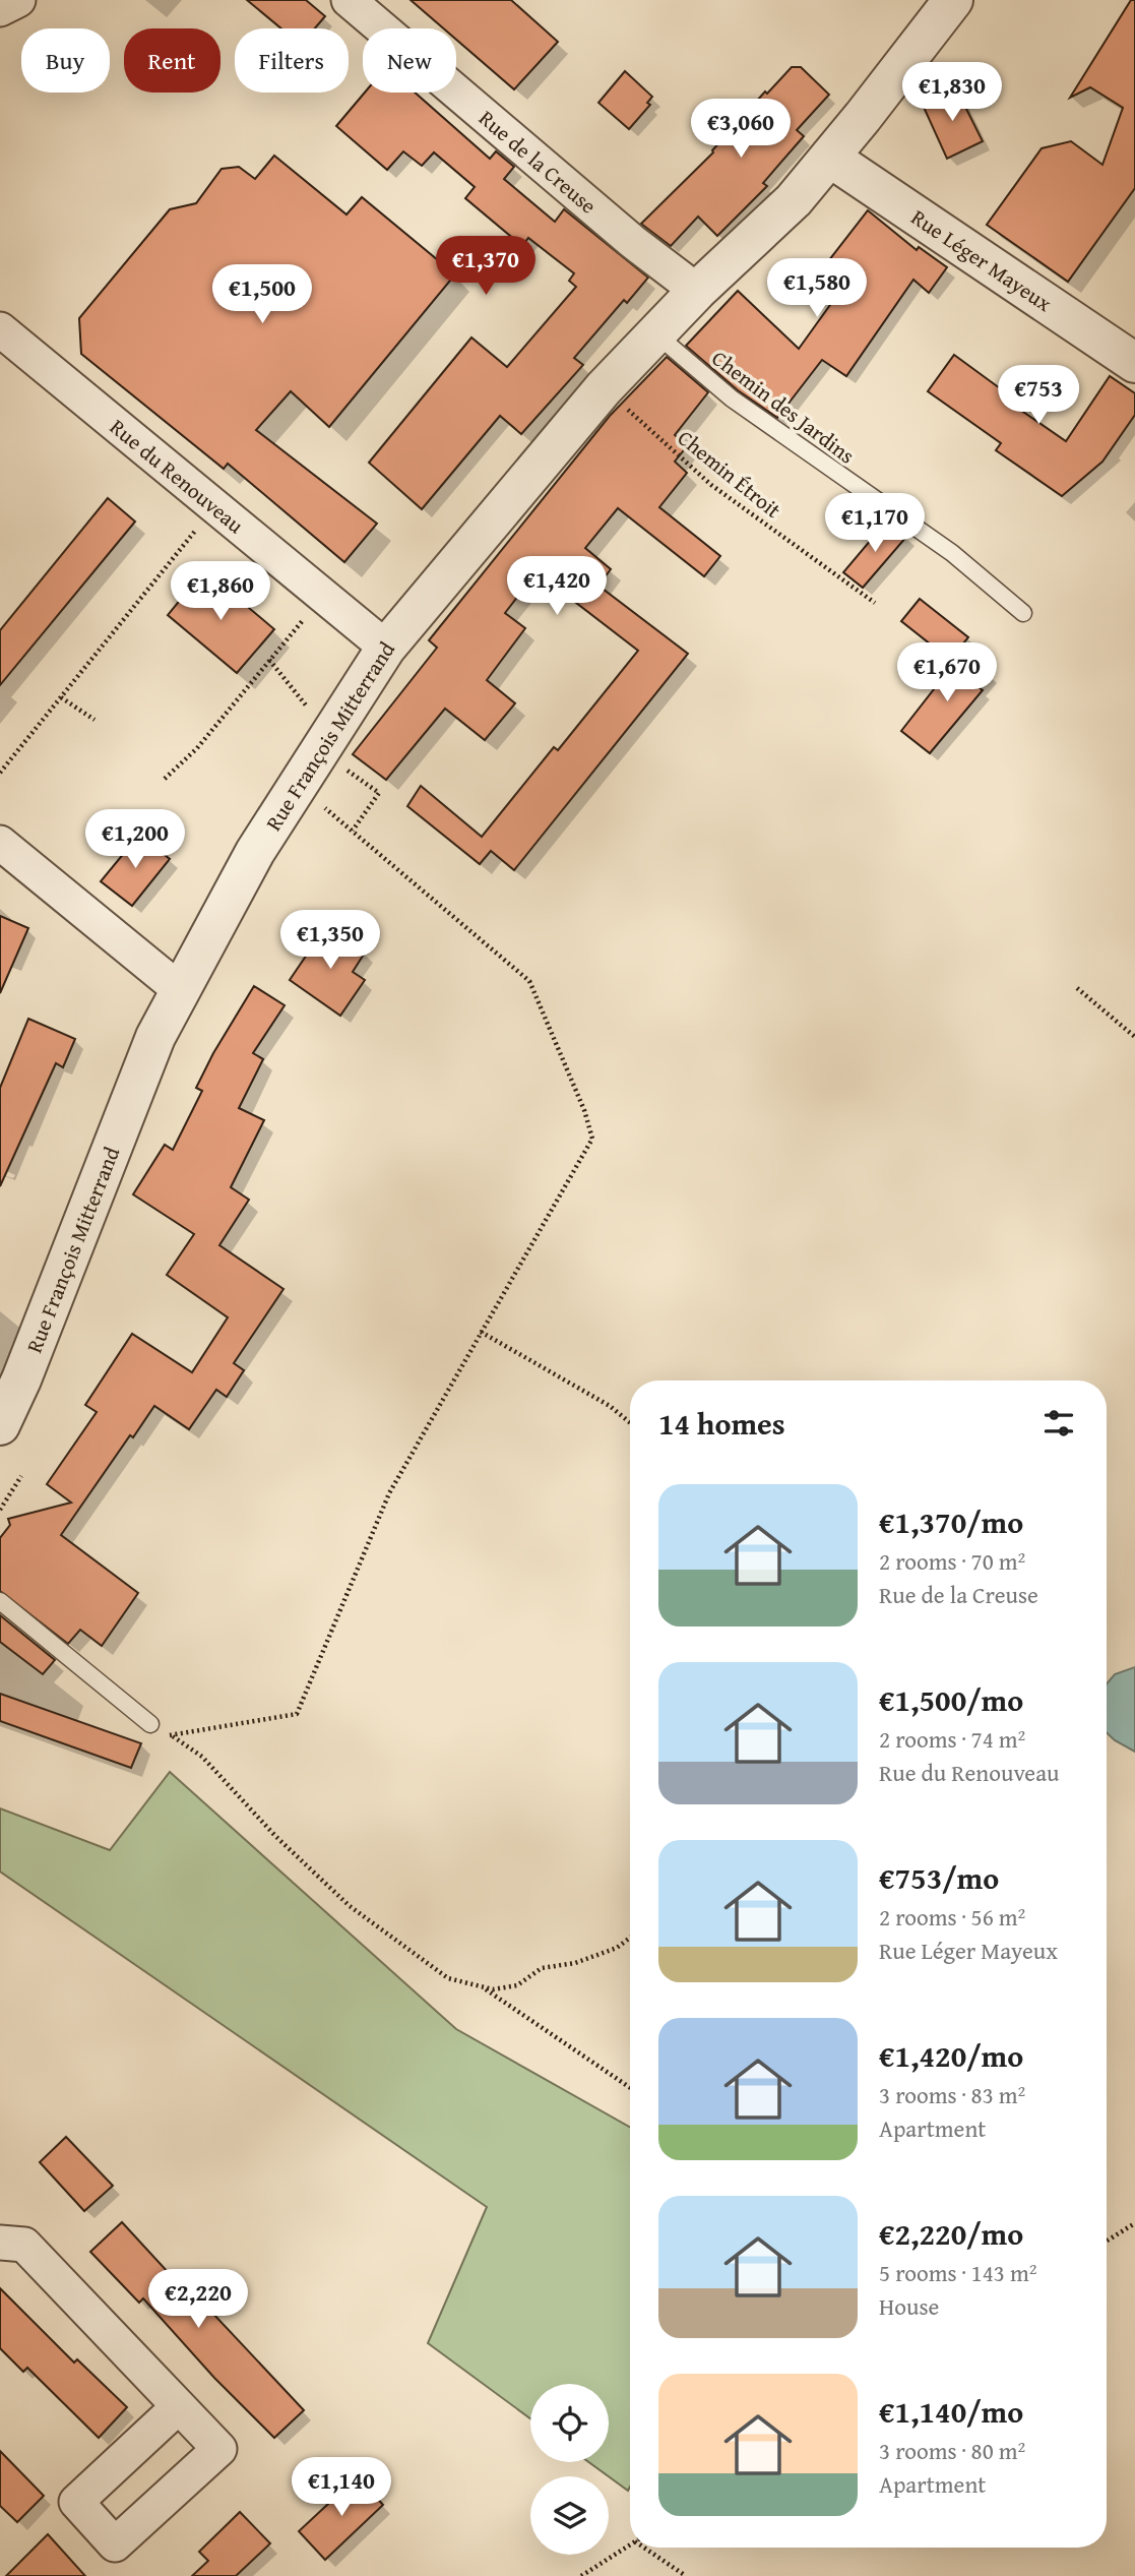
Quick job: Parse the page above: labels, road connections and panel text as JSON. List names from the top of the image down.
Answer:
{
  "streets": {
    "street": [
      "Rue de la Creuse",
      "Rue Léger Mayeux",
      "Rue du Renouveau",
      "Rue François Mitterrand"
    ],
    "lane": ["Chemin des Jardins"],
    "path": ["Chemin Étroit"]
  },
  "crossings": [
    ["Rue de la Creuse", "Rue François Mitterrand"],
    ["Rue Léger Mayeux", "Rue François Mitterrand"],
    ["Chemin des Jardins", "Rue François Mitterrand"],
    ["Chemin Étroit", "Rue François Mitterrand"],
    ["Rue du Renouveau", "Rue François Mitterrand"]
  ],
  "page": {
    "chip": [
      "Buy",
      "Rent",
      "Filters",
      "New"
    ],
    "price": [
      "€1,830",
      "€3,060",
      "€1,370",
      "€1,580",
      "€1,500",
      "€753",
      "€1,170",
      "€1,420",
      "€1,860",
      "€1,670",
      "€1,200",
      "€1,350",
      "€2,220",
      "€1,140"
    ],
    "heading": "14 homes",
    "list": [
      {
        "name": "€1,370/mo",
        "note": "2 rooms · 70 m² · Rue de la Creuse"
      },
      {
        "name": "€1,500/mo",
        "note": "2 rooms · 74 m² · Rue du Renouveau"
      },
      {
        "name": "€753/mo",
        "note": "2 rooms · 56 m² · Rue Léger Mayeux"
      },
      {
        "name": "€1,420/mo",
        "note": "3 rooms · 83 m² · Apartment"
      },
      {
        "name": "€2,220/mo",
        "note": "5 rooms · 143 m² · House"
      },
      {
        "name": "€1,140/mo",
        "note": "3 rooms · 80 m² · Apartment"
      }
    ]
  }
}
